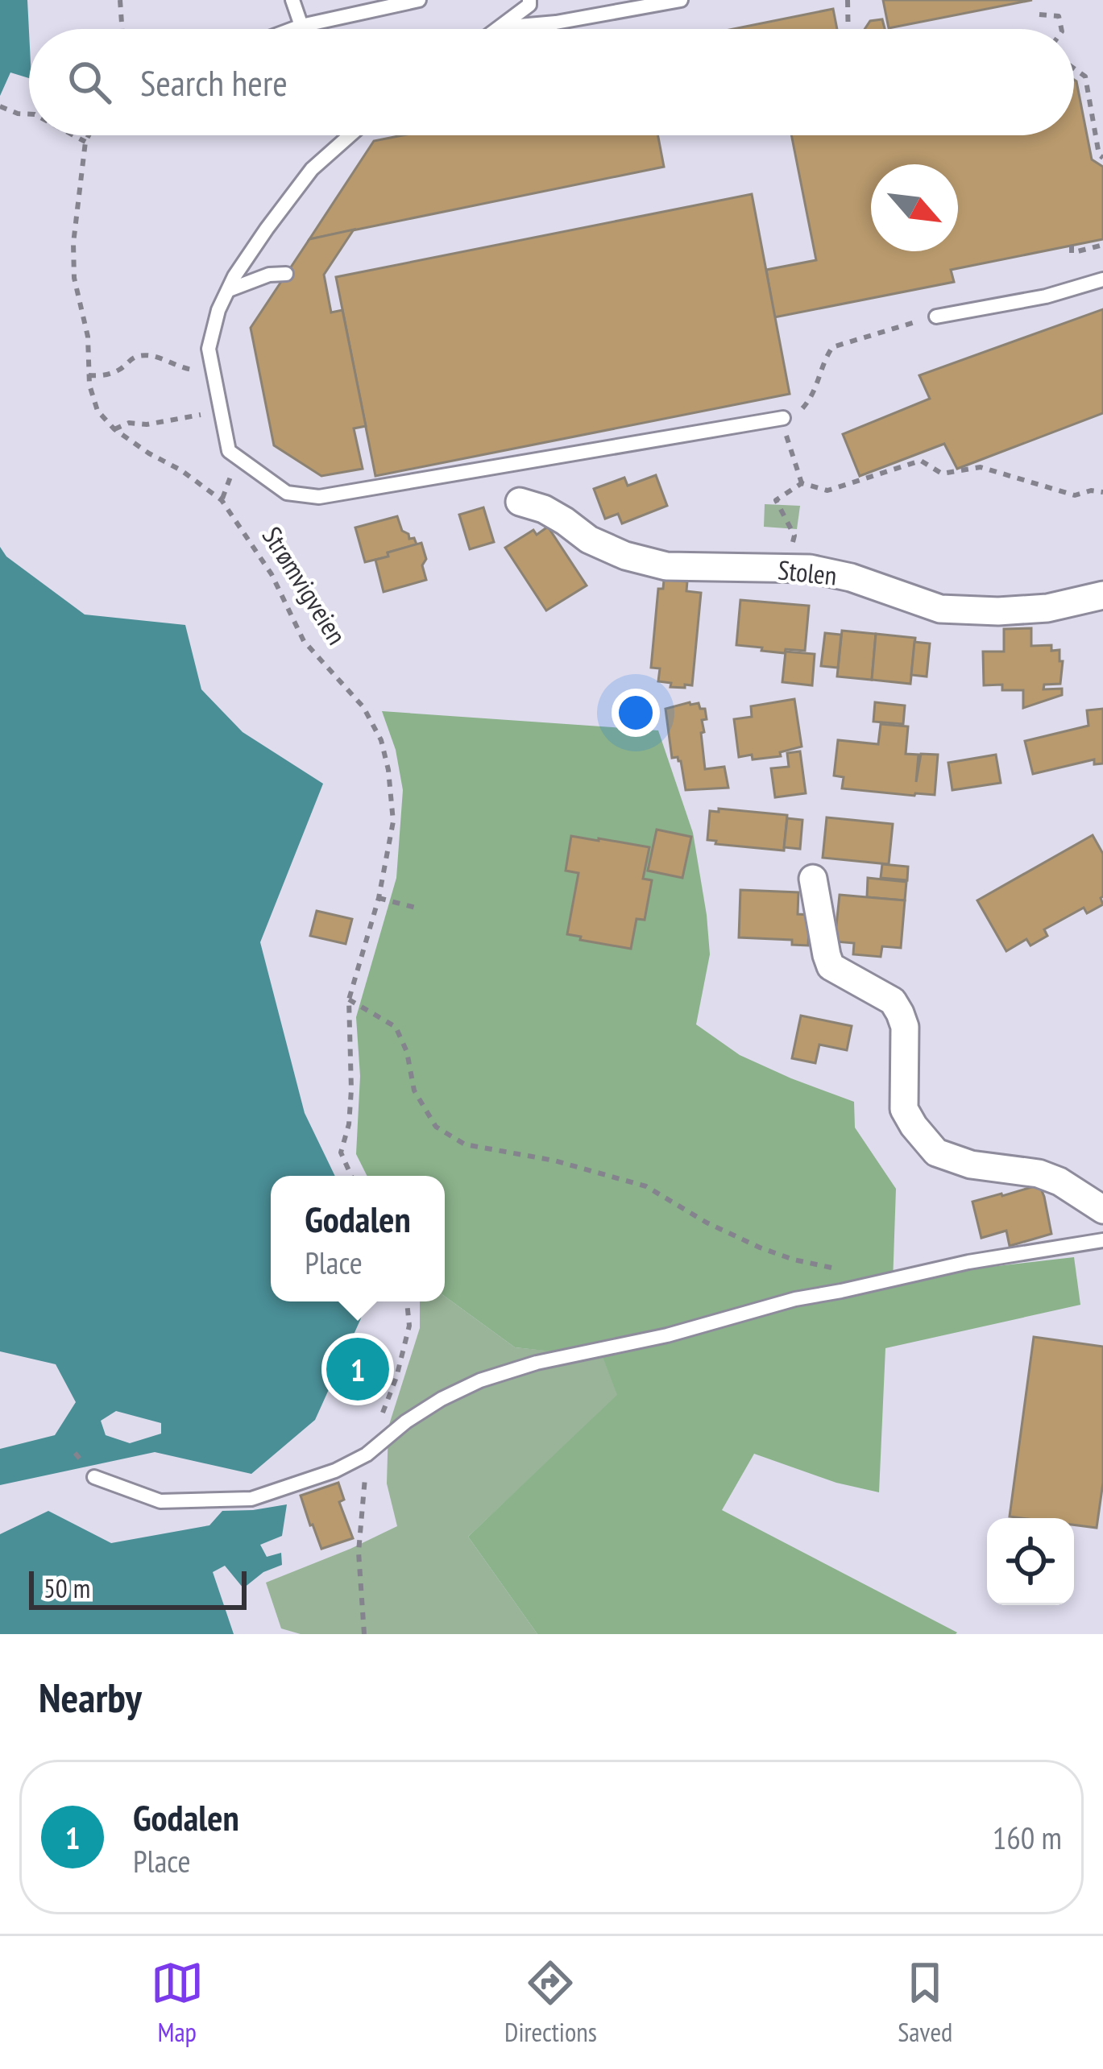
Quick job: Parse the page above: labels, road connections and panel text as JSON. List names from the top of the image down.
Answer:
{
  "streets": {
    "street": ["Stolen"],
    "path": ["Strømvigveien"]
  },
  "scale_bar": "50 m",
  "north": "bottom right",
  "page": {
    "search": "Search here",
    "popup": ["Godalen", "Place"],
    "pins": "1",
    "scale": "50 m",
    "heading": "Nearby",
    "list": [
      {
        "mark": "1",
        "name": "Godalen",
        "note": "Place",
        "value": "160 m"
      }
    ],
    "nav": ["Map", "Directions", "Saved"]
  }
}
